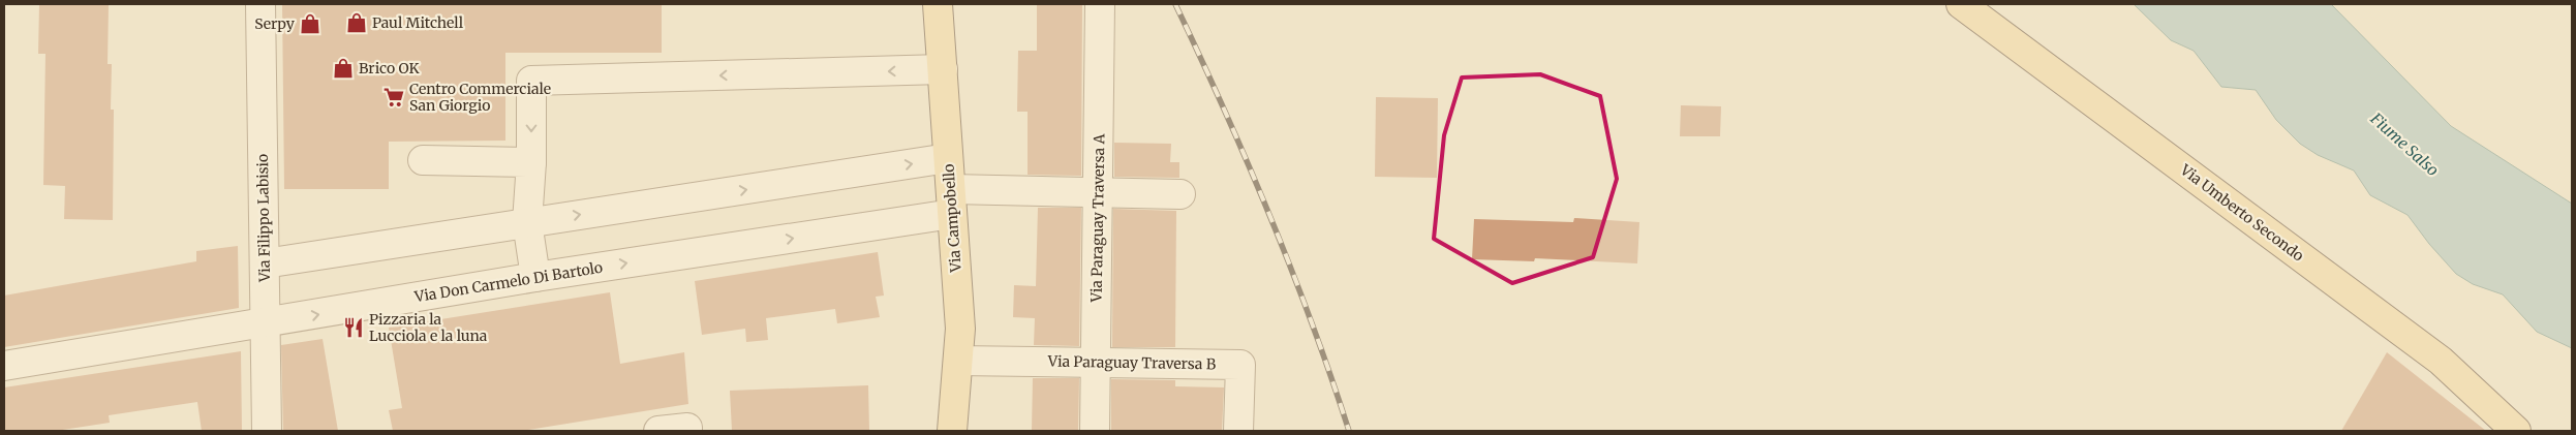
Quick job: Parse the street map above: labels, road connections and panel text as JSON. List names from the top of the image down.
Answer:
{
  "streets": {
    "main road": ["Via Umberto Secondo", "Via Campobello"],
    "street": [
      "Via Filippo Labisio",
      "Via Paraguay Traversa A",
      "Via Don Carmelo Di Bartolo",
      "Via Paraguay Traversa B"
    ]
  },
  "crossings": [
    ["Via Filippo Labisio", "Via Don Carmelo Di Bartolo"],
    ["Via Campobello", "Via Don Carmelo Di Bartolo"],
    ["Via Campobello", "Via Paraguay Traversa B"],
    ["Via Paraguay Traversa A", "Via Don Carmelo Di Bartolo"],
    ["Via Paraguay Traversa A", "Via Paraguay Traversa B"]
  ],
  "water": ["Fiume Salso"],
  "places": {
    "shop": ["Paul Mitchell", "Serpy", "Brico OK"],
    "supermarket": ["Centro Commerciale San Giorgio"],
    "restaurant": ["Pizzaria la Lucciola e la luna"]
  }
}
